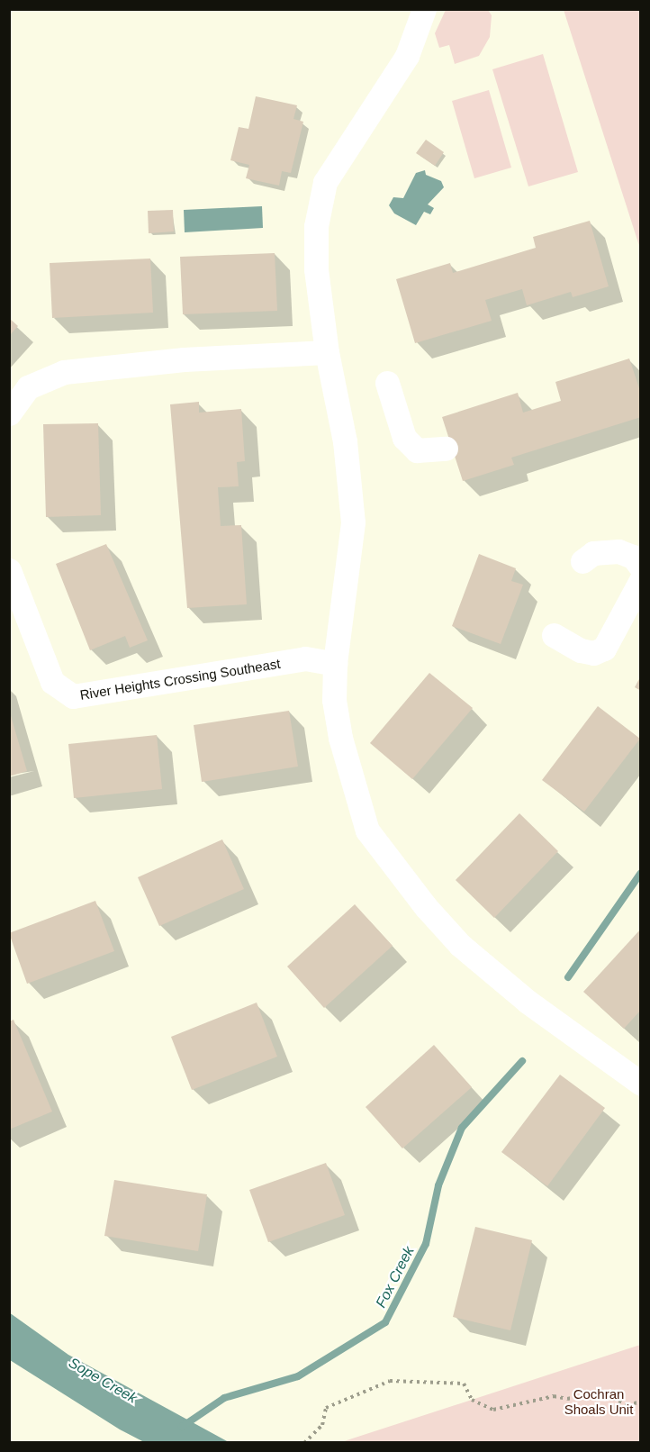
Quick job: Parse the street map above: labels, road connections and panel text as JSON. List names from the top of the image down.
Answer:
{
  "streets": {
    "street": ["River Heights Crossing Southeast"]
  },
  "water": ["Fox Creek", "Sope Creek"],
  "parks": ["Cochran Shoals Unit"]
}
